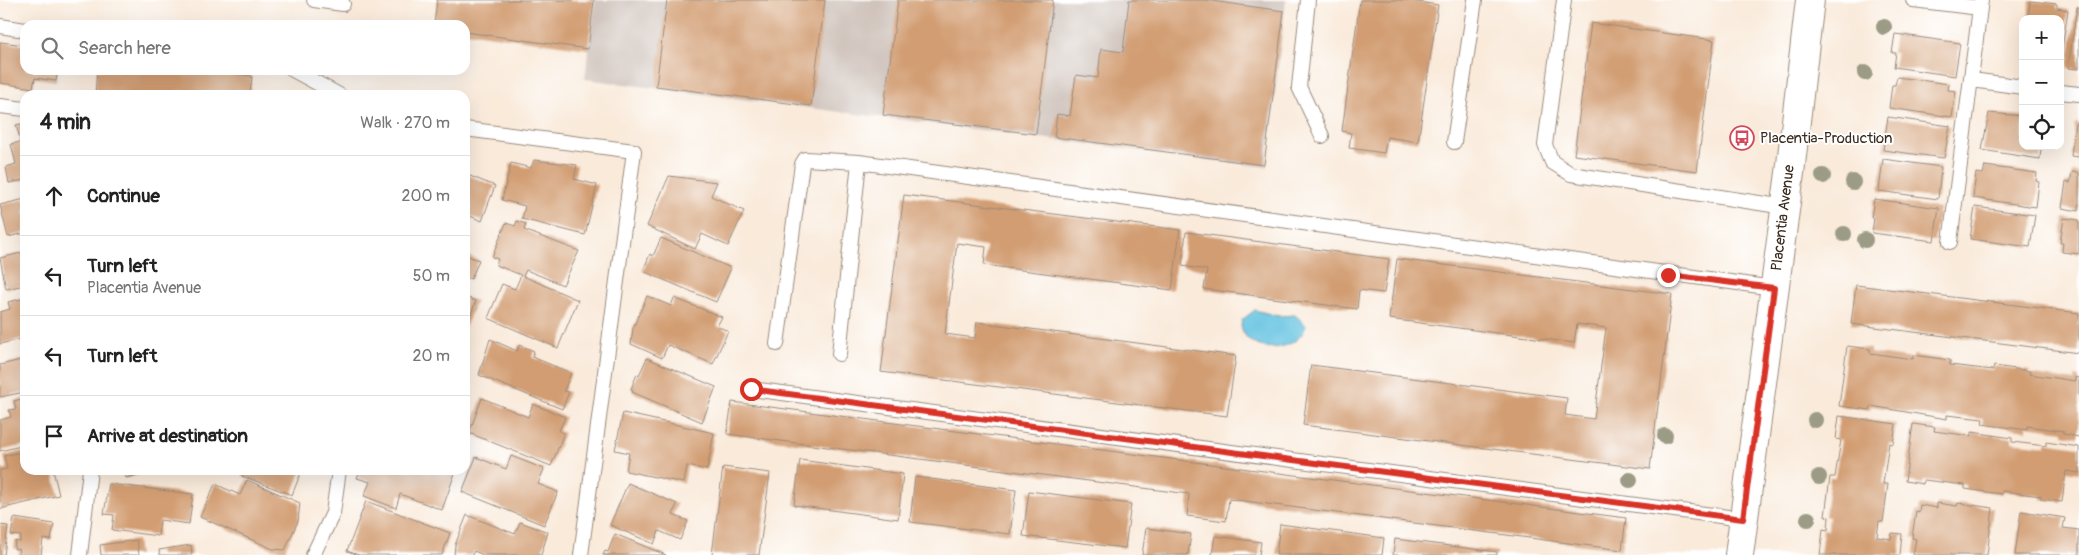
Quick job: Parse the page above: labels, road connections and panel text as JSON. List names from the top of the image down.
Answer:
{
  "streets": {
    "main road": ["Placentia Avenue"]
  },
  "places": {
    "bus stop": ["Placentia-Production"]
  },
  "page": {
    "map_buttons": ["+", "−"],
    "search": "Search here",
    "heading": ["4 min", "Walk · 270 m"],
    "list": [
      ["Continue", "200 m"],
      ["Turn left", "Placentia Avenue", "50 m"],
      ["Turn left", "20 m"],
      "Arrive at destination"
    ]
  }
}
